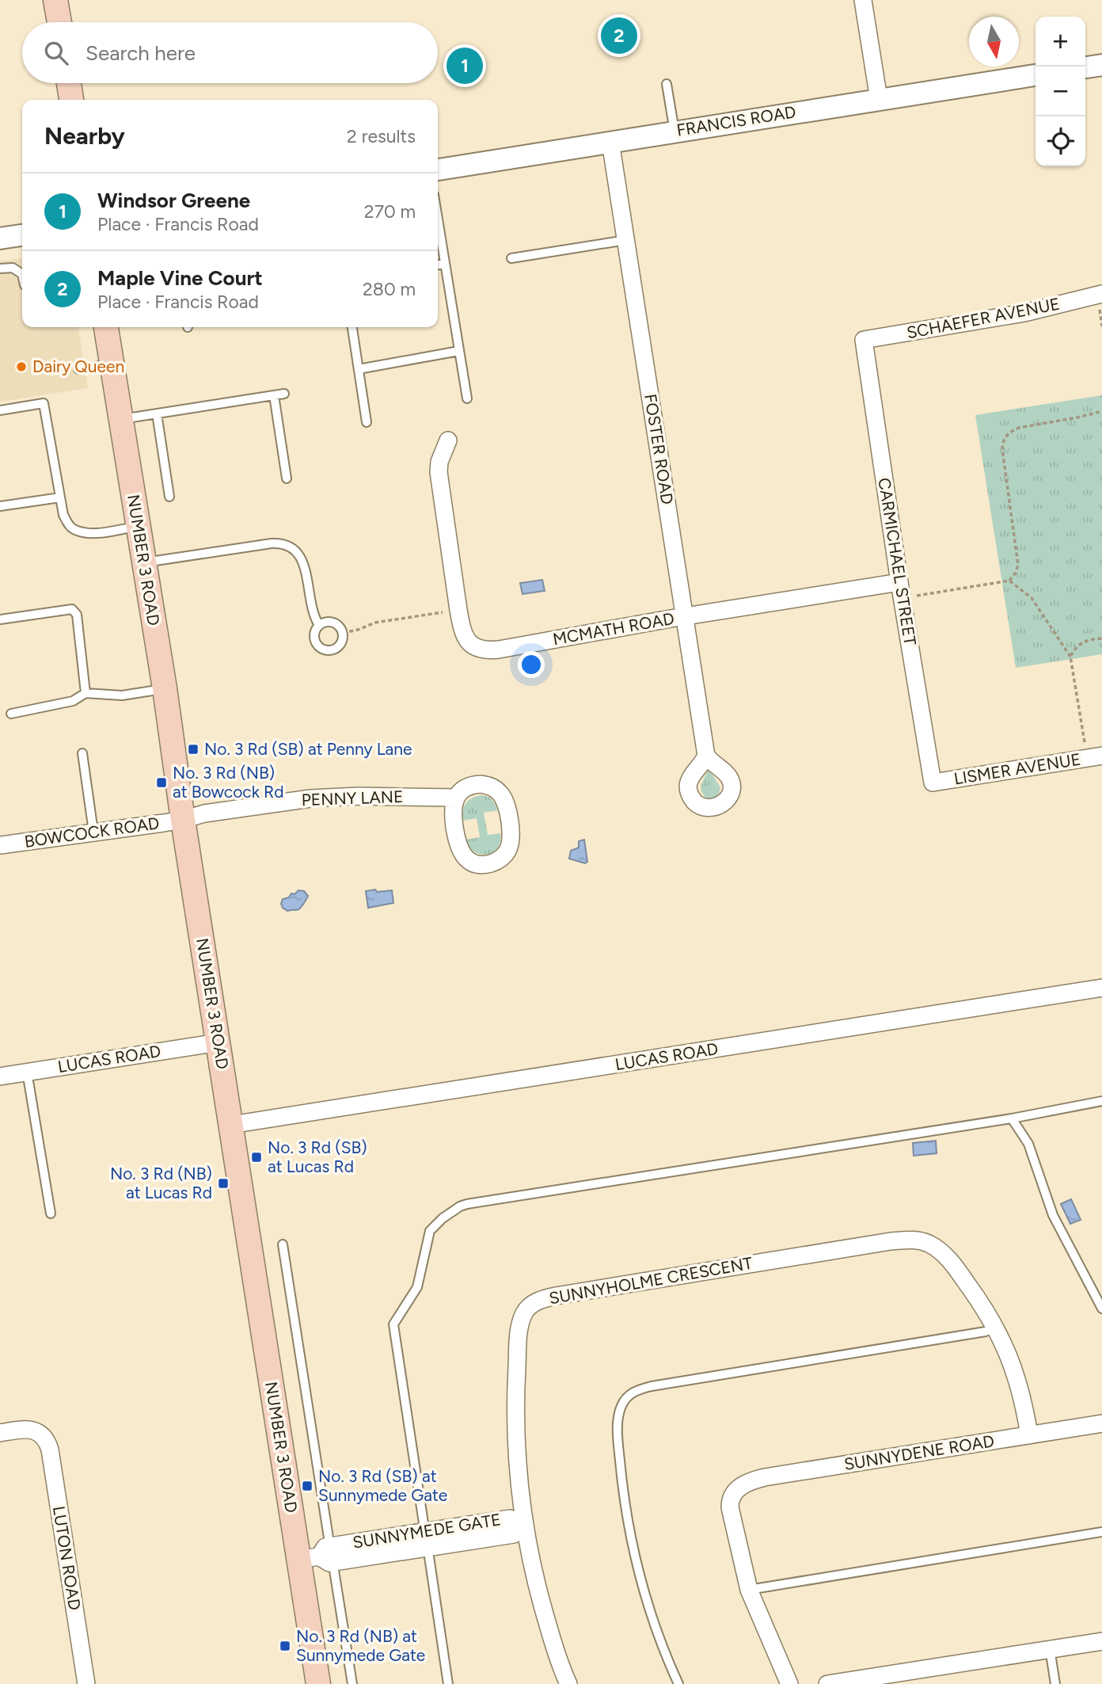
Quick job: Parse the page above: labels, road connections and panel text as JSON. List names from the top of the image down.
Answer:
{
  "streets": {
    "main road": ["NUMBER 3 ROAD"],
    "street": [
      "FRANCIS ROAD",
      "SCHAEFER AVENUE",
      "FOSTER ROAD",
      "CARMICHAEL STREET",
      "MCMATH ROAD",
      "LISMER AVENUE",
      "PENNY LANE",
      "BOWCOCK ROAD",
      "LUCAS ROAD",
      "SUNNYHOLME CRESCENT",
      "SUNNYDENE ROAD",
      "SUNNYMEDE GATE",
      "LUTON ROAD"
    ]
  },
  "crossings": [
    ["FRANCIS ROAD", "FOSTER ROAD"],
    ["SCHAEFER AVENUE", "CARMICHAEL STREET"],
    ["FOSTER ROAD", "MCMATH ROAD"],
    ["NUMBER 3 ROAD", "PENNY LANE"],
    ["NUMBER 3 ROAD", "BOWCOCK ROAD"],
    ["NUMBER 3 ROAD", "LUCAS ROAD"],
    ["NUMBER 3 ROAD", "SUNNYMEDE GATE"],
    ["CARMICHAEL STREET", "MCMATH ROAD"],
    ["CARMICHAEL STREET", "LISMER AVENUE"],
    ["PENNY LANE", "BOWCOCK ROAD"],
    ["SUNNYHOLME CRESCENT", "SUNNYDENE ROAD"],
    ["SUNNYHOLME CRESCENT", "SUNNYMEDE GATE"]
  ],
  "places": {
    "other": ["Dairy Queen"],
    "transit": [
      "No. 3 Rd (SB) at Penny Lane",
      "No. 3 Rd (NB) at Bowcock Rd",
      "No. 3 Rd (SB) at Lucas Rd",
      "No. 3 Rd (NB) at Lucas Rd",
      "No. 3 Rd (SB) at Sunnymede Gate",
      "No. 3 Rd (NB) at Sunnymede Gate"
    ]
  },
  "north": "bottom",
  "page": {
    "pins": ["2", "1"],
    "map_buttons": ["+", "−"],
    "search": "Search here",
    "heading": ["Nearby", "2 results"],
    "list": [
      {
        "mark": "1",
        "name": "Windsor Greene",
        "note": "Place · Francis Road",
        "value": "270 m"
      },
      {
        "mark": "2",
        "name": "Maple Vine Court",
        "note": "Place · Francis Road",
        "value": "280 m"
      }
    ]
  }
}
